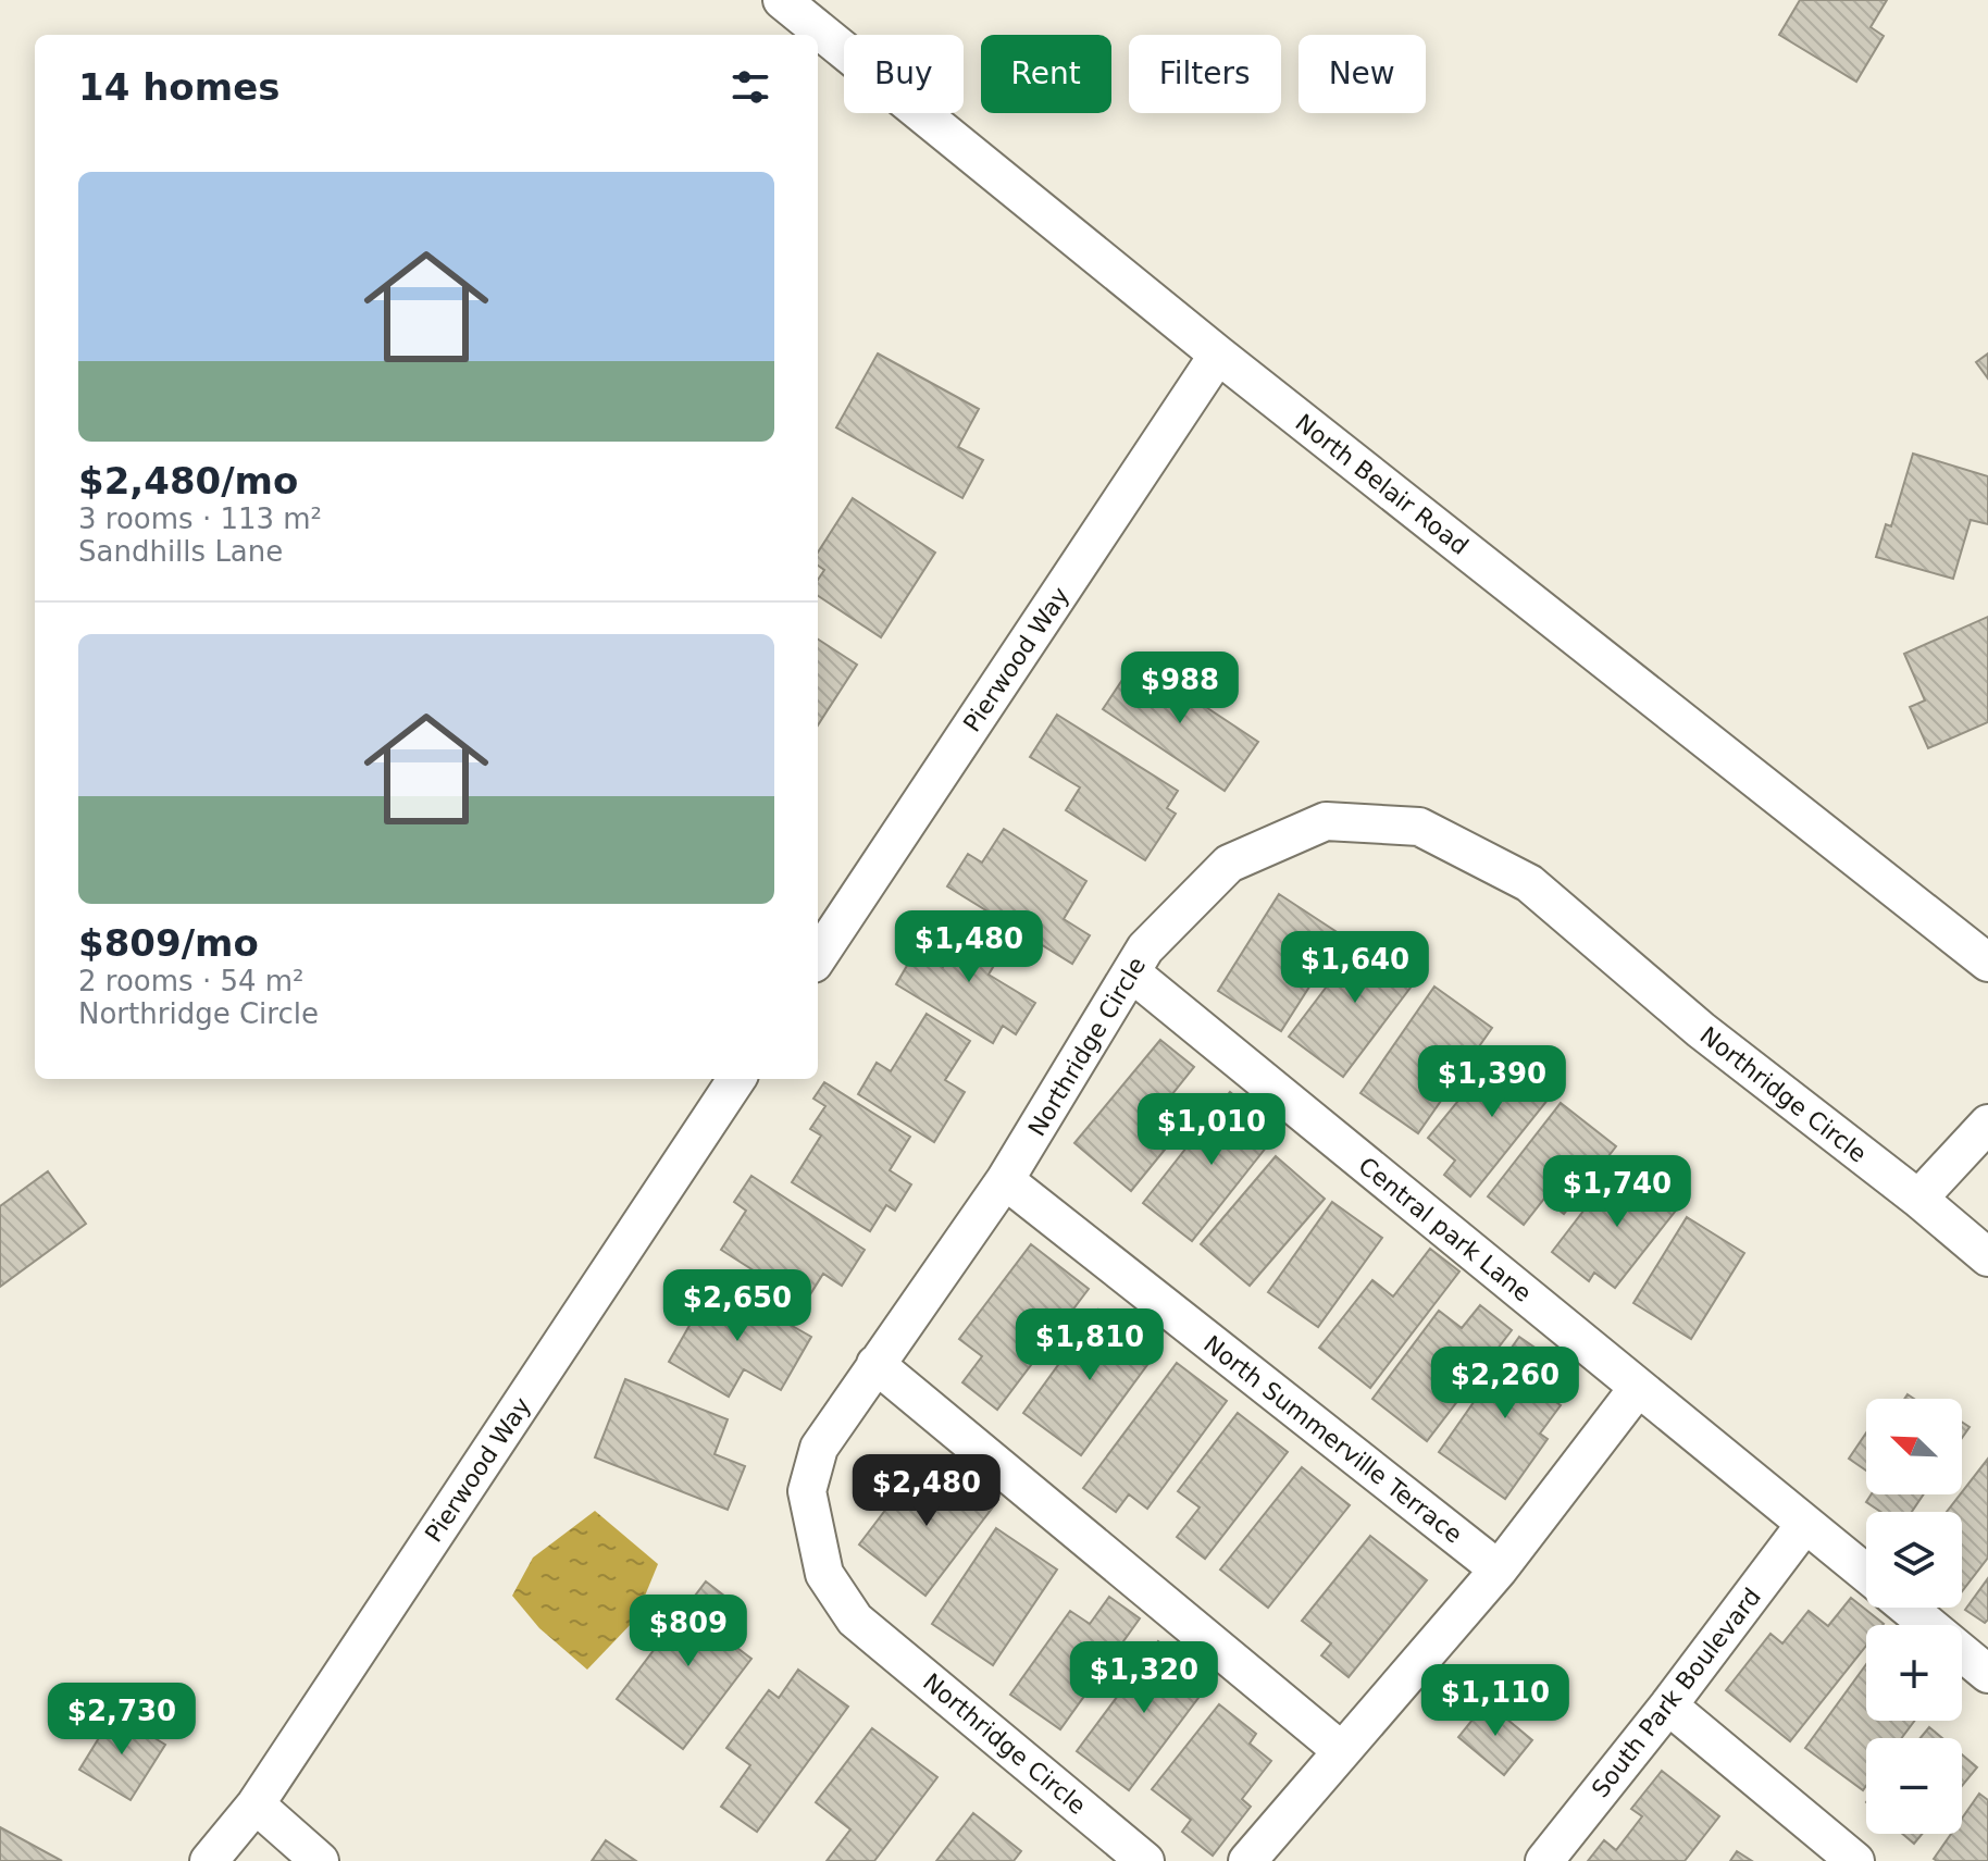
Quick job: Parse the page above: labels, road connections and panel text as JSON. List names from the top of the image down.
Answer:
{
  "streets": {
    "street": [
      "North Belair Road",
      "Pierwood Way",
      "Northridge Circle",
      "Central park Lane",
      "North Summerville Terrace",
      "South Park Boulevard"
    ]
  },
  "crossings": [
    ["North Belair Road", "Pierwood Way"],
    ["Northridge Circle", "Central park Lane"],
    ["Northridge Circle", "North Summerville Terrace"],
    ["Central park Lane", "South Park Boulevard"]
  ],
  "north": "top left",
  "page": {
    "chip": [
      "Buy",
      "Rent",
      "Filters",
      "New"
    ],
    "heading": "14 homes",
    "list": [
      {
        "name": "$2,480/mo",
        "note": "3 rooms · 113 m² · Sandhills Lane"
      },
      {
        "name": "$809/mo",
        "note": "2 rooms · 54 m² · Northridge Circle"
      }
    ],
    "price": [
      "$988",
      "$1,480",
      "$1,640",
      "$1,390",
      "$1,010",
      "$1,740",
      "$2,650",
      "$1,810",
      "$2,260",
      "$2,480",
      "$809",
      "$1,320",
      "$1,110",
      "$2,730"
    ],
    "map_buttons": ["+", "−"]
  }
}
